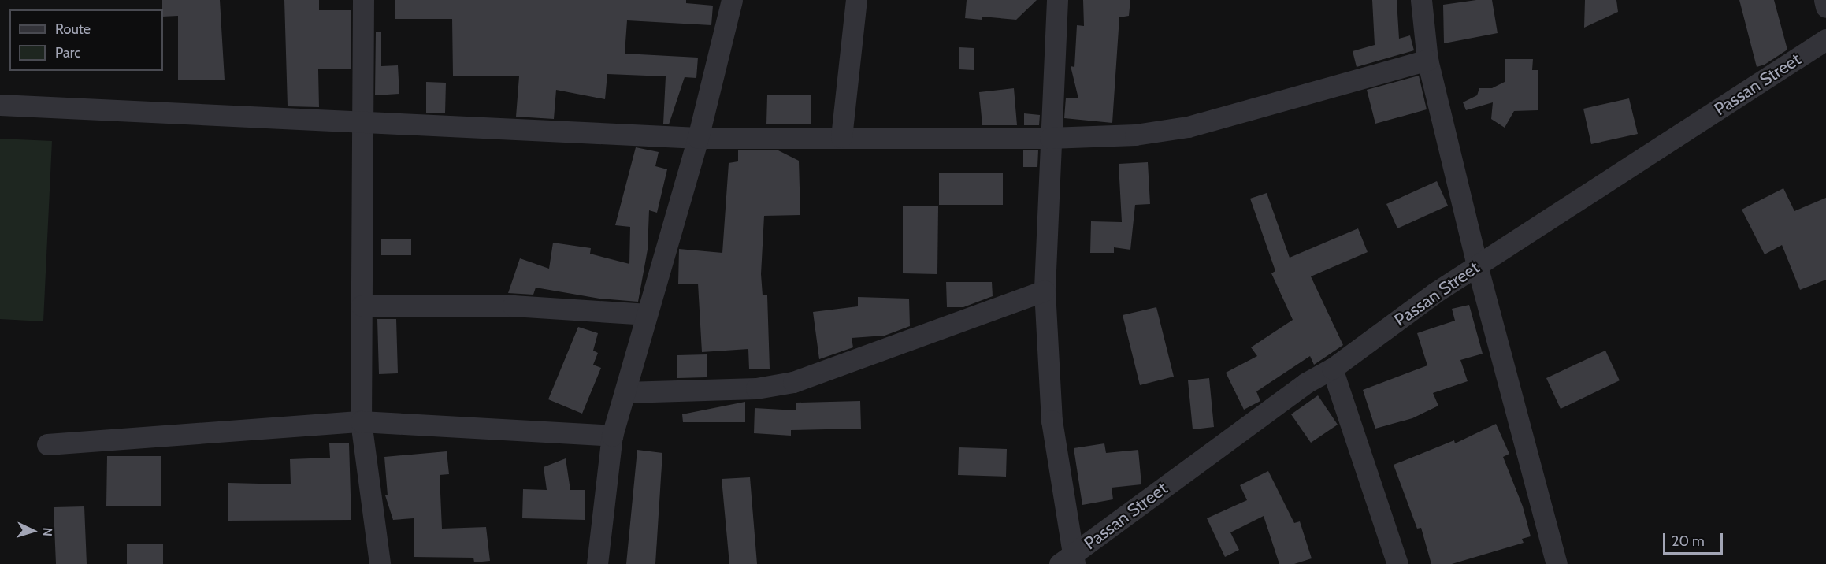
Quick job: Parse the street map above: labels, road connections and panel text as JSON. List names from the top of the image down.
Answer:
{
  "streets": {
    "street": ["Passan Street"]
  },
  "legend": ["Route", "Parc"],
  "scale_bar": "20 m",
  "north": "right"
}
